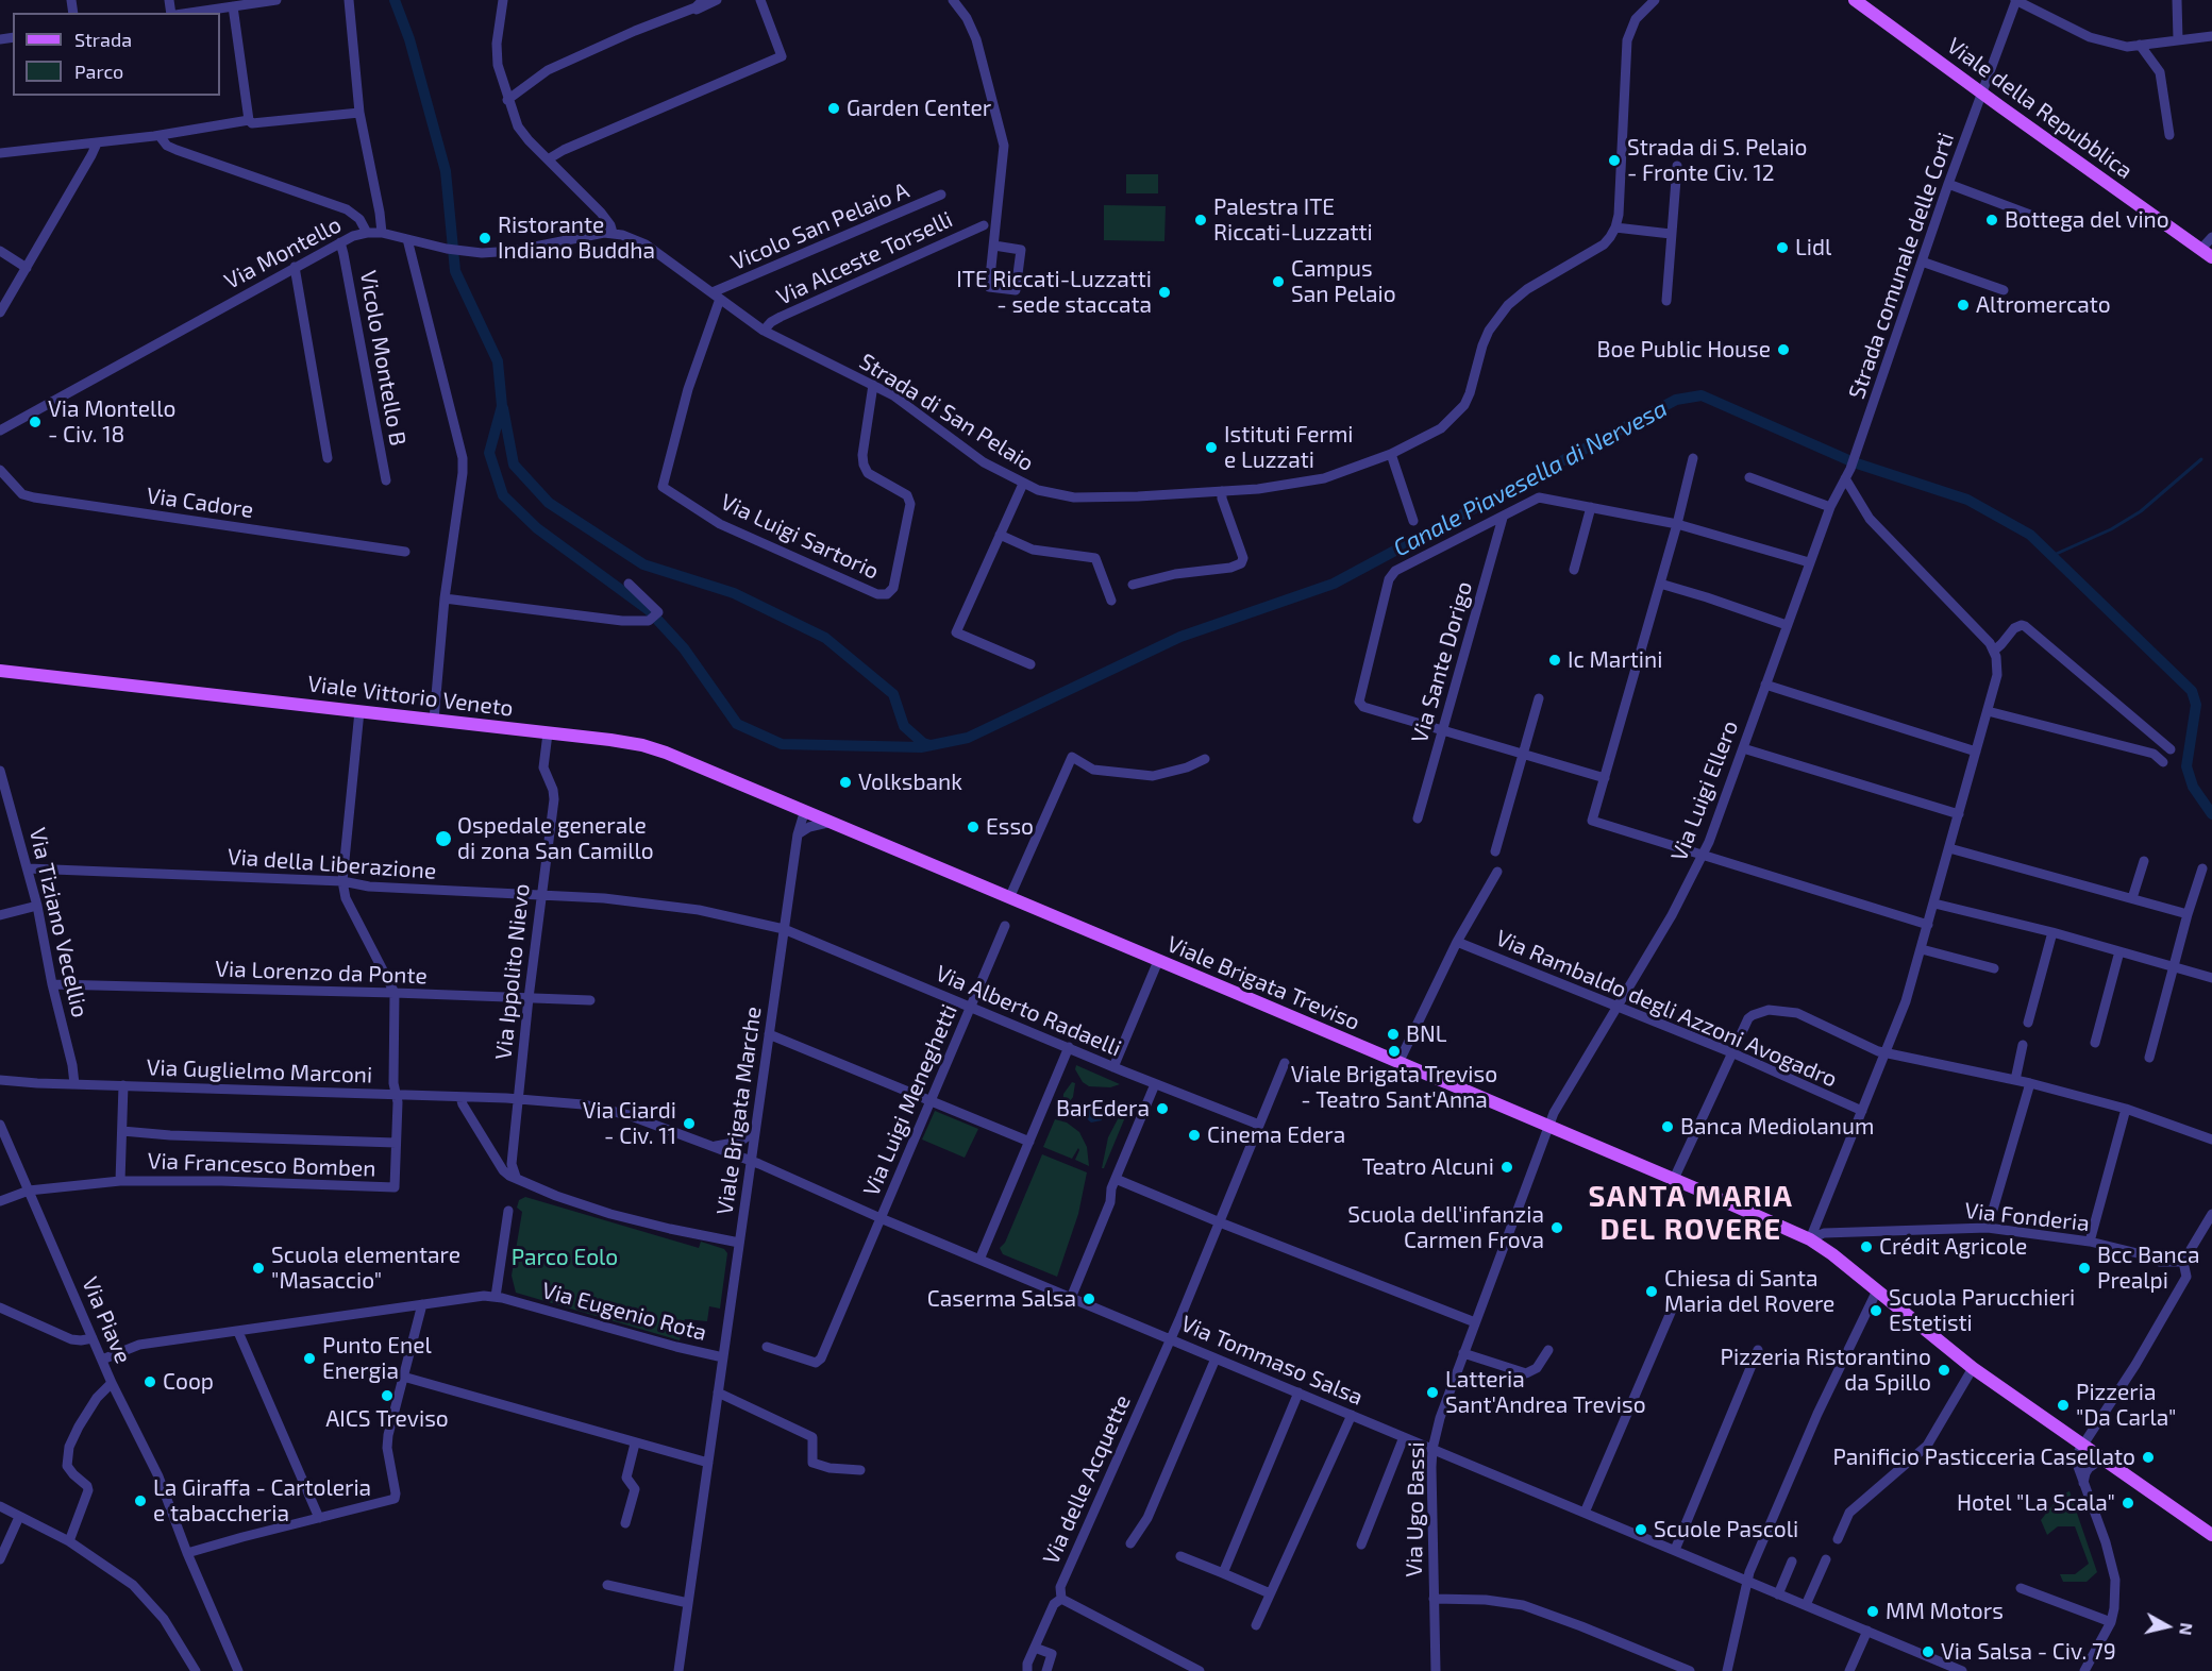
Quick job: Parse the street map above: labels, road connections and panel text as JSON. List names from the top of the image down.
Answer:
{
  "streets": {
    "main road": ["Viale della Repubblica", "Viale Vittorio Veneto", "Viale Brigata Treviso"],
    "street": [
      "Vicolo San Pelaio A",
      "Via Montello",
      "Via Alceste Torselli",
      "Strada comunale delle Corti",
      "Vicolo Montello B",
      "Strada di San Pelaio",
      "Via Cadore",
      "Via Luigi Sartorio",
      "Via Sante Dorigo",
      "Via Luigi Ellero",
      "Via della Liberazione",
      "Via Tiziano Vecellio",
      "Via Ippolito Nievo",
      "Via Lorenzo da Ponte",
      "Via Rambaldo degli Azzoni Avogadro",
      "Via Alberto Radaelli",
      "Via Guglielmo Marconi",
      "Via Luigi Meneghetti",
      "Viale Brigata Marche",
      "Via Francesco Bomben",
      "Via Fonderia",
      "Via Eugenio Rota",
      "Via Piave",
      "Via Tommaso Salsa",
      "Via delle Acquette",
      "Via Ugo Bassi"
    ]
  },
  "crossings": [
    ["Viale della Repubblica", "Strada comunale delle Corti"],
    ["Vicolo San Pelaio A", "Strada di San Pelaio"],
    ["Vicolo San Pelaio A", "Via Luigi Sartorio"],
    ["Via Montello", "Vicolo Montello B"],
    ["Via Montello", "Strada di San Pelaio"],
    ["Via Alceste Torselli", "Strada di San Pelaio"],
    ["Strada comunale delle Corti", "Via Luigi Ellero"],
    ["Strada di San Pelaio", "Via Luigi Sartorio"],
    ["Viale Vittorio Veneto", "Via Ippolito Nievo"],
    ["Viale Vittorio Veneto", "Viale Brigata Treviso"],
    ["Viale Vittorio Veneto", "Viale Brigata Marche"],
    ["Via Luigi Ellero", "Viale Brigata Treviso"],
    ["Via Luigi Ellero", "Via Rambaldo degli Azzoni Avogadro"],
    ["Via Luigi Ellero", "Via Ugo Bassi"],
    ["Via della Liberazione", "Via Tiziano Vecellio"],
    ["Via della Liberazione", "Via Ippolito Nievo"],
    ["Via della Liberazione", "Via Alberto Radaelli"],
    ["Via della Liberazione", "Viale Brigata Marche"],
    ["Via Tiziano Vecellio", "Via Lorenzo da Ponte"],
    ["Via Tiziano Vecellio", "Via Guglielmo Marconi"],
    ["Via Ippolito Nievo", "Via Lorenzo da Ponte"],
    ["Via Ippolito Nievo", "Via Guglielmo Marconi"],
    ["Via Lorenzo da Ponte", "Via Francesco Bomben"],
    ["Viale Brigata Treviso", "Via Rambaldo degli Azzoni Avogadro"],
    ["Viale Brigata Treviso", "Viale Brigata Marche"],
    ["Viale Brigata Treviso", "Via Fonderia"],
    ["Viale Brigata Treviso", "Via Ugo Bassi"],
    ["Via Alberto Radaelli", "Via Luigi Meneghetti"],
    ["Via Alberto Radaelli", "Viale Brigata Marche"],
    ["Via Alberto Radaelli", "Via delle Acquette"],
    ["Via Guglielmo Marconi", "Via Francesco Bomben"],
    ["Via Guglielmo Marconi", "Via Tommaso Salsa"],
    ["Via Luigi Meneghetti", "Via Tommaso Salsa"],
    ["Viale Brigata Marche", "Via Eugenio Rota"],
    ["Viale Brigata Marche", "Via Tommaso Salsa"],
    ["Via Francesco Bomben", "Via Piave"],
    ["Via Eugenio Rota", "Via Piave"],
    ["Via Tommaso Salsa", "Via delle Acquette"],
    ["Via Tommaso Salsa", "Via Ugo Bassi"]
  ],
  "districts": ["SANTA MARIA DEL ROVERE"],
  "water": ["Canale Piavesella di Nervesa"],
  "parks": ["Parco Eolo"],
  "places": [
    "Garden Center",
    "Strada di S. Pelaio - Fronte Civ. 12",
    "Palestra ITE Riccati-Luzzatti",
    "Bottega del vino",
    "Ristorante Indiano Buddha",
    "Lidl",
    "Campus San Pelaio",
    "ITE Riccati-Luzzatti - sede staccata",
    "Altromercato",
    "Boe Public House",
    "Via Montello - Civ. 18",
    "Istituti Fermi e Luzzati",
    "Ic Martini",
    "Volksbank",
    "Esso",
    "Ospedale generale di zona San Camillo",
    "BNL",
    "Viale Brigata Treviso - Teatro Sant'Anna",
    "BarEdera",
    "Via Ciardi - Civ. 11",
    "Banca Mediolanum",
    "Cinema Edera",
    "Teatro Alcuni",
    "Scuola dell'infanzia Carmen Frova",
    "Crédit Agricole",
    "Scuola elementare \"Masaccio\"",
    "Bcc Banca Prealpi",
    "Chiesa di Santa Maria del Rovere",
    "Caserma Salsa",
    "Scuola Parucchieri Estetisti",
    "Punto Enel Energia",
    "Pizzeria Ristorantino da Spillo",
    "Coop",
    "Latteria Sant'Andrea Treviso",
    "AICS Treviso",
    "Pizzeria \"Da Carla\"",
    "Panificio Pasticceria Casellato",
    "La Giraffa - Cartoleria e tabaccheria",
    "Hotel \"La Scala\"",
    "Scuole Pascoli",
    "MM Motors",
    "Via Salsa - Civ. 79"
  ],
  "legend": ["Strada", "Parco"],
  "north": "right"
}
